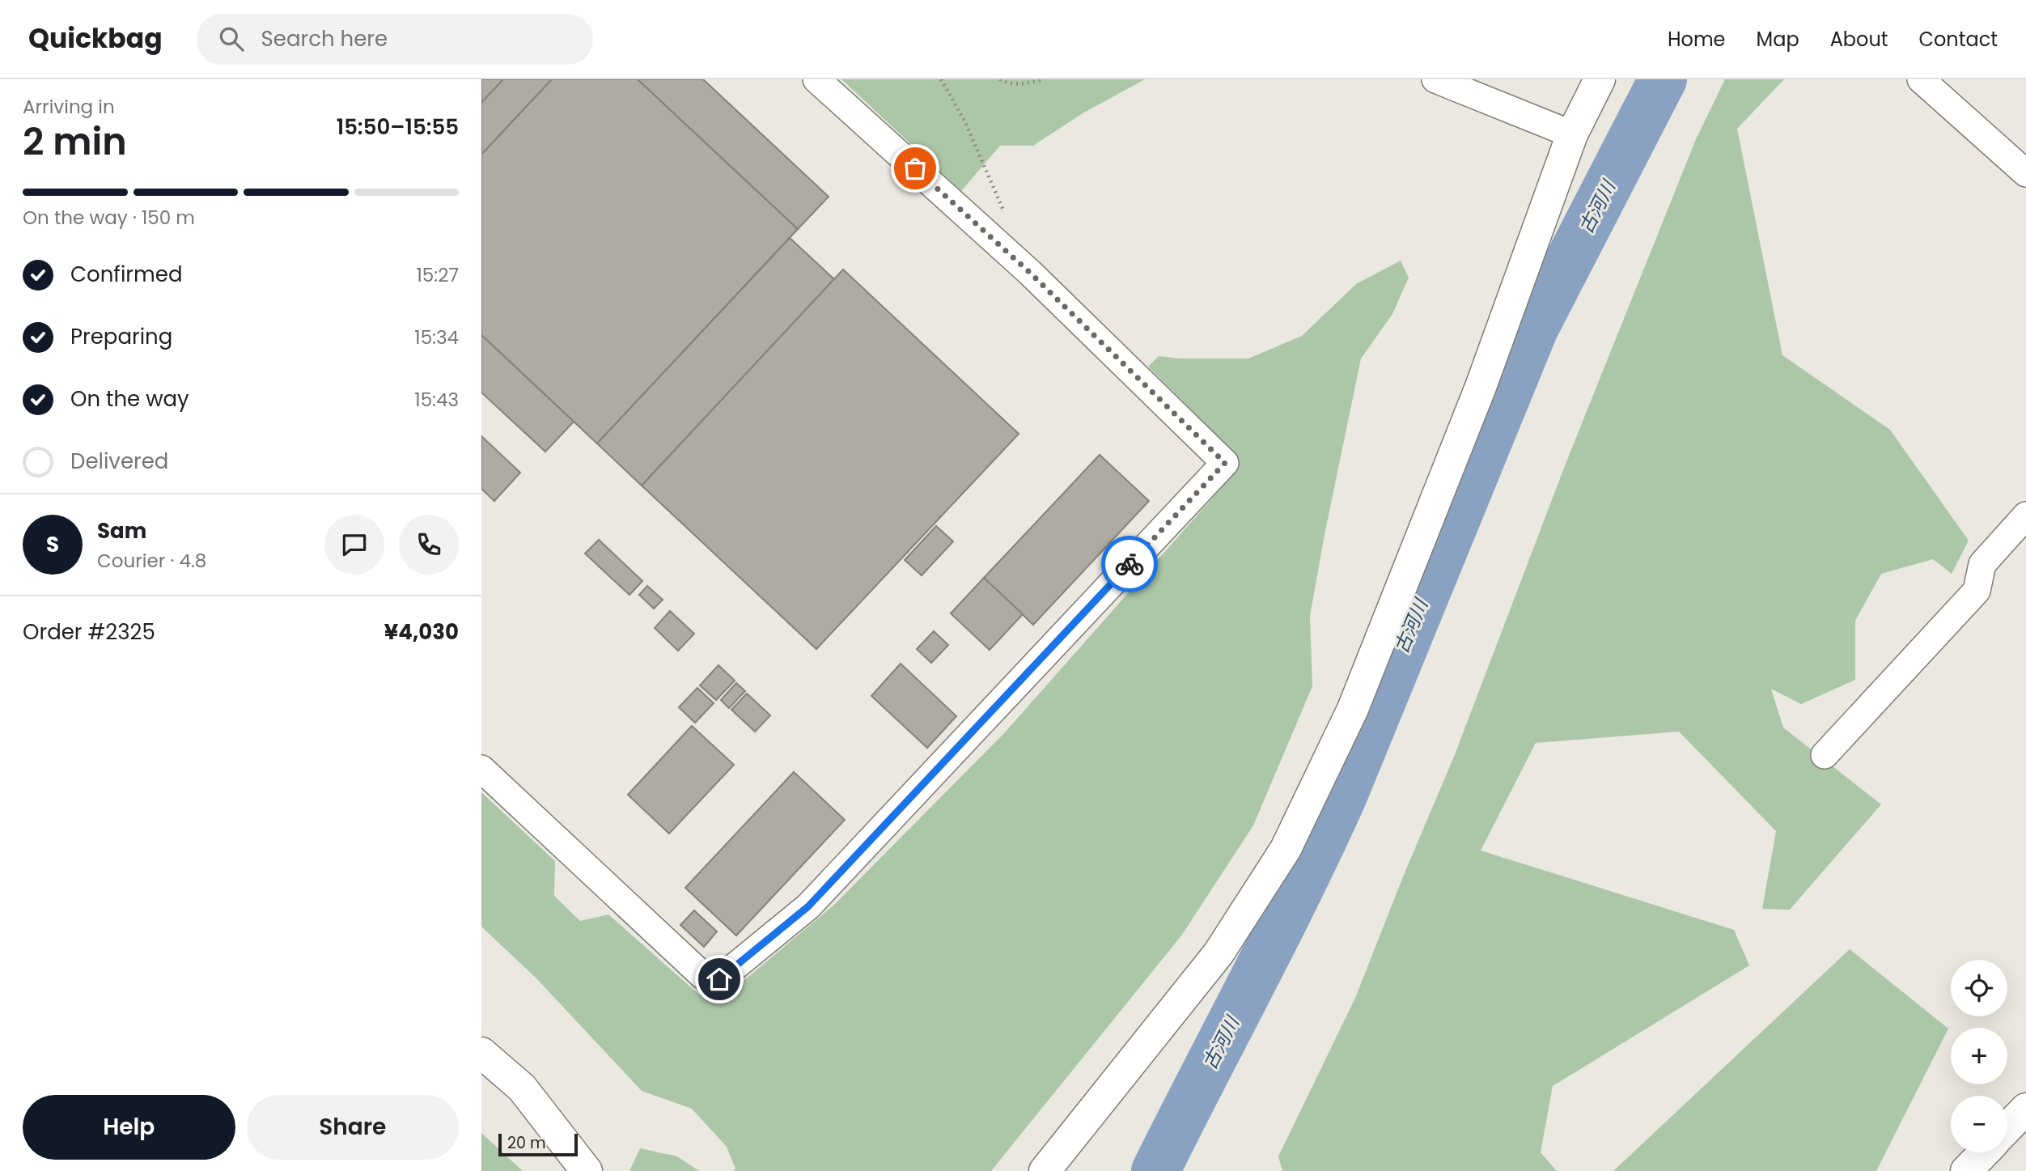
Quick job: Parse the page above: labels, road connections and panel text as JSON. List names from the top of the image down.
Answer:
{
  "water": ["古河川"],
  "scale_bar": "20 m",
  "page": {
    "header": "Quickbag",
    "search": "Search here",
    "nav": [
      "Home",
      "Map",
      "About",
      "Contact"
    ],
    "heading": ["2 min", "Arriving in", "15:50–15:55"],
    "panel": [
      "Sam",
      "Courier · 4.8",
      "Order #2325",
      "¥4,030"
    ],
    "bar": "On the way · 150 m",
    "list": [
      ["Confirmed", "15:27"],
      ["Preparing", "15:34"],
      ["On the way", "15:43"],
      "Delivered"
    ],
    "round": "S",
    "map_buttons": ["+", "−"],
    "buttons": ["Help", "Share"],
    "scale": "20 m"
  }
}
